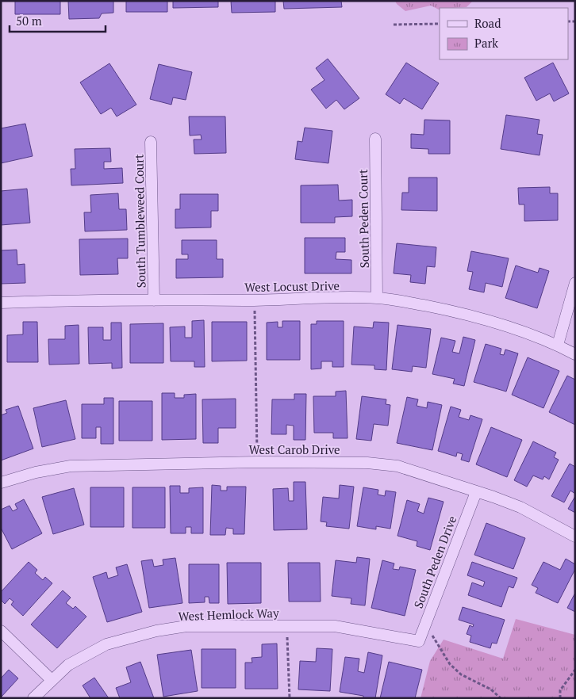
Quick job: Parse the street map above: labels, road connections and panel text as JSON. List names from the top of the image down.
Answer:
{
  "streets": {
    "street": [
      "South Peden Court",
      "South Tumbleweed Court",
      "West Locust Drive",
      "West Carob Drive",
      "South Peden Drive",
      "West Hemlock Way"
    ]
  },
  "crossings": [
    ["South Peden Court", "West Locust Drive"],
    ["South Tumbleweed Court", "West Locust Drive"],
    ["West Carob Drive", "South Peden Drive"],
    ["South Peden Drive", "West Hemlock Way"]
  ],
  "legend": ["Road", "Park"],
  "scale_bar": "50 m"
}
